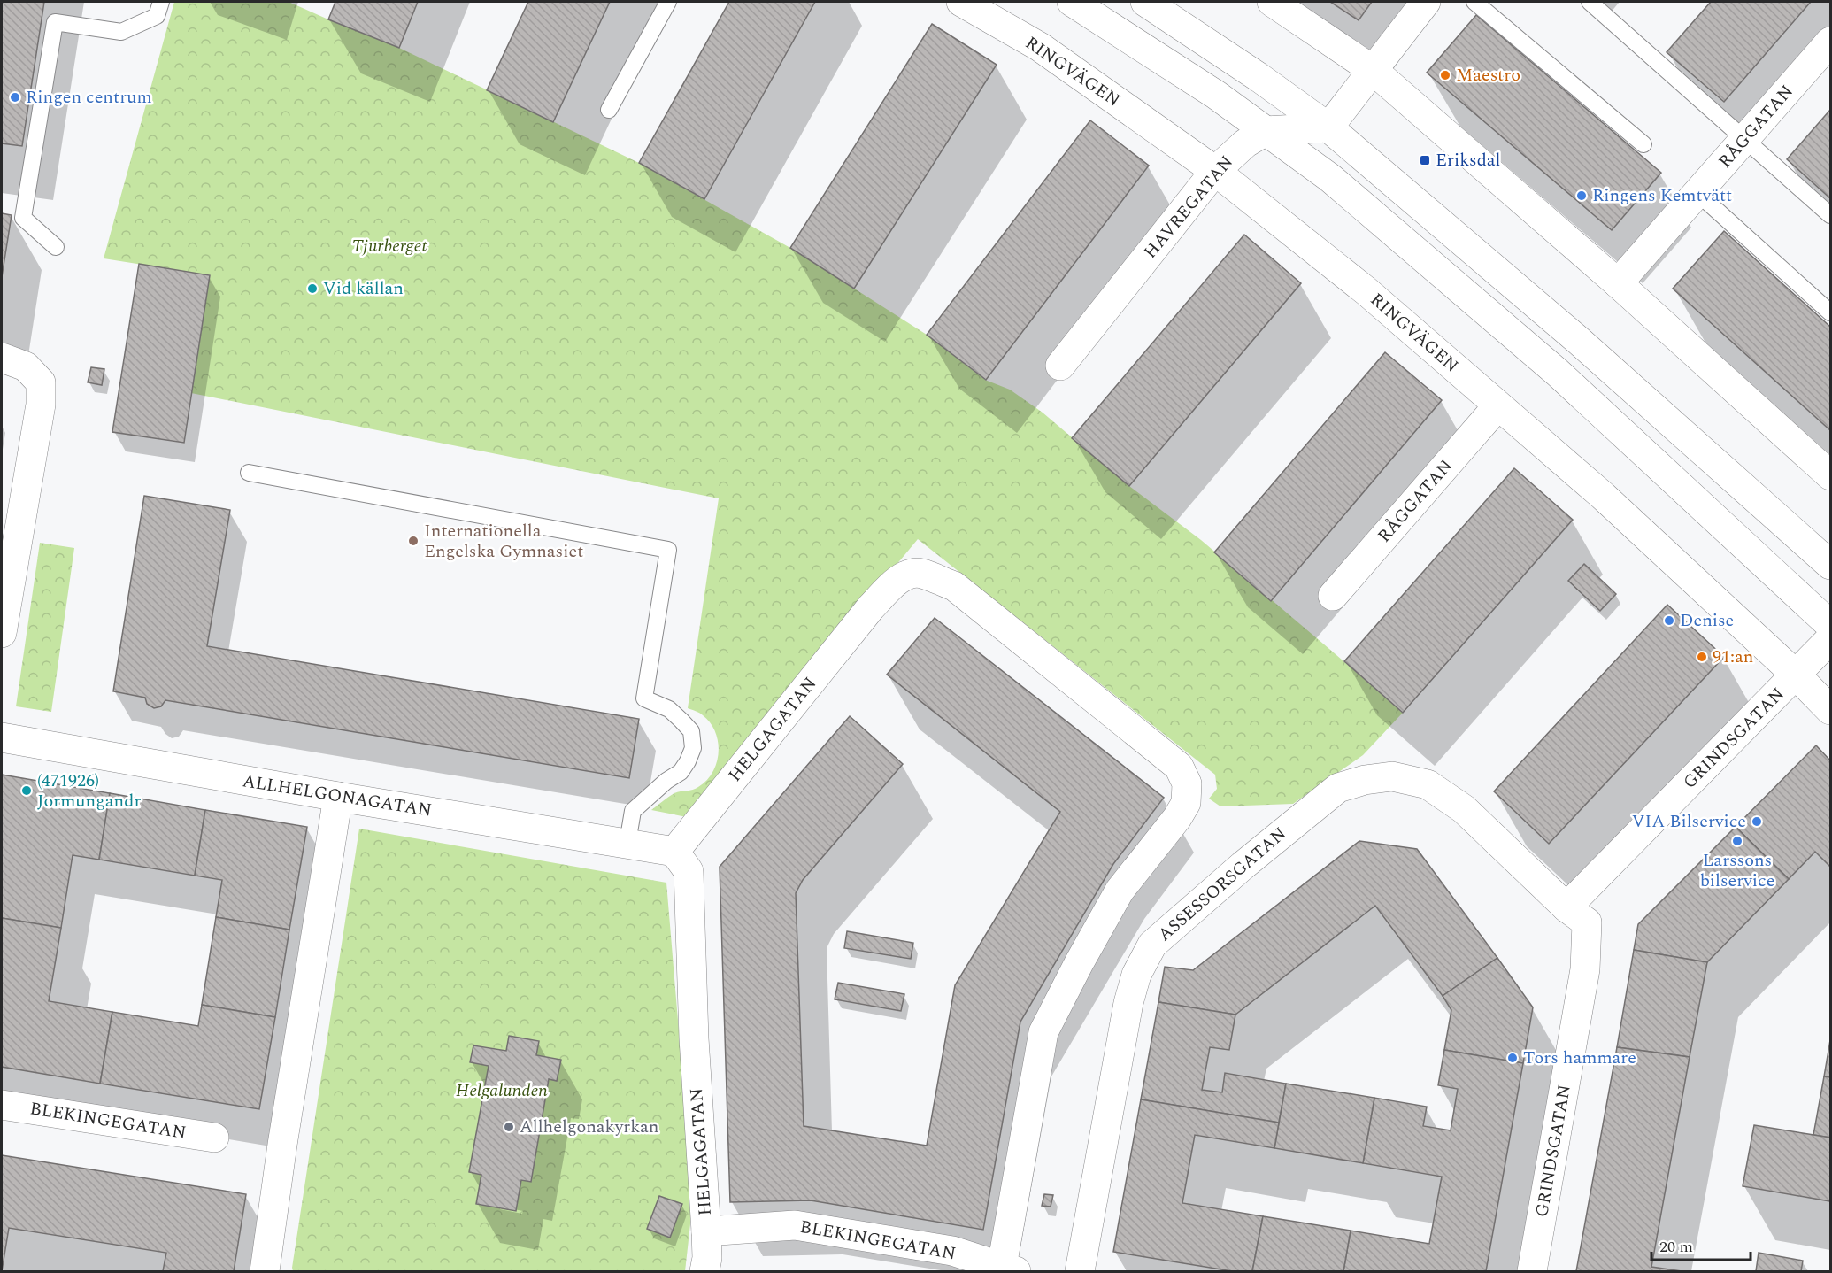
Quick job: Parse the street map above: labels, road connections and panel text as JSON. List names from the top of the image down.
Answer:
{
  "streets": {
    "street": [
      "RINGVÄGEN",
      "RÅGGATAN",
      "HAVREGATAN",
      "HELGAGATAN",
      "GRINDSGATAN",
      "ALLHELGONAGATAN",
      "ASSESSORSGATAN",
      "BLEKINGEGATAN"
    ]
  },
  "crossings": [
    ["RINGVÄGEN", "RÅGGATAN"],
    ["RINGVÄGEN", "HAVREGATAN"],
    ["RINGVÄGEN", "GRINDSGATAN"],
    ["HELGAGATAN", "ALLHELGONAGATAN"],
    ["HELGAGATAN", "BLEKINGEGATAN"],
    ["GRINDSGATAN", "ASSESSORSGATAN"]
  ],
  "parks": ["Tjurberget", "Helgalunden"],
  "places": {
    "other": [
      "Maestro",
      "Ringen centrum",
      "Ringens Kemtvätt",
      "Vid källan",
      "Internationella Engelska Gymnasiet",
      "Denise",
      "91:an",
      "(471926) Jormungandr",
      "VIA Bilservice",
      "Larssons bilservice",
      "Tors hammare",
      "Allhelgonakyrkan"
    ],
    "transit": ["Eriksdal"]
  },
  "scale_bar": "20 m"
}
